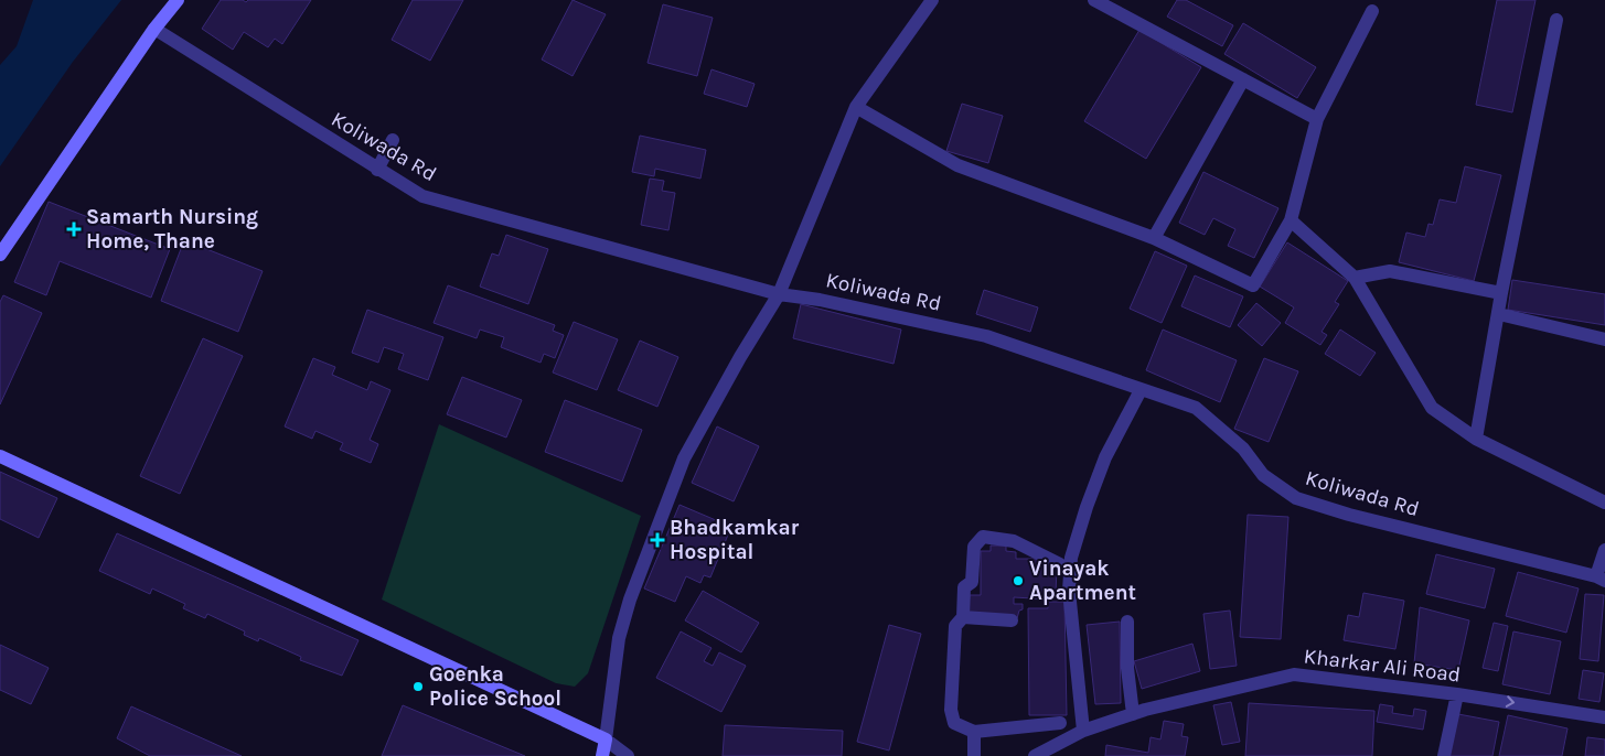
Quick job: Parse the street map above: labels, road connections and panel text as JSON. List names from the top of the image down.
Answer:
{
  "streets": {
    "street": ["Koliwada Rd", "Kharkar Ali Road"]
  },
  "places": {
    "health": ["Samarth Nursing Home, Thane", "Bhadkamkar Hospital"],
    "other": ["Vinayak Apartment", "Goenka Police School"]
  }
}
